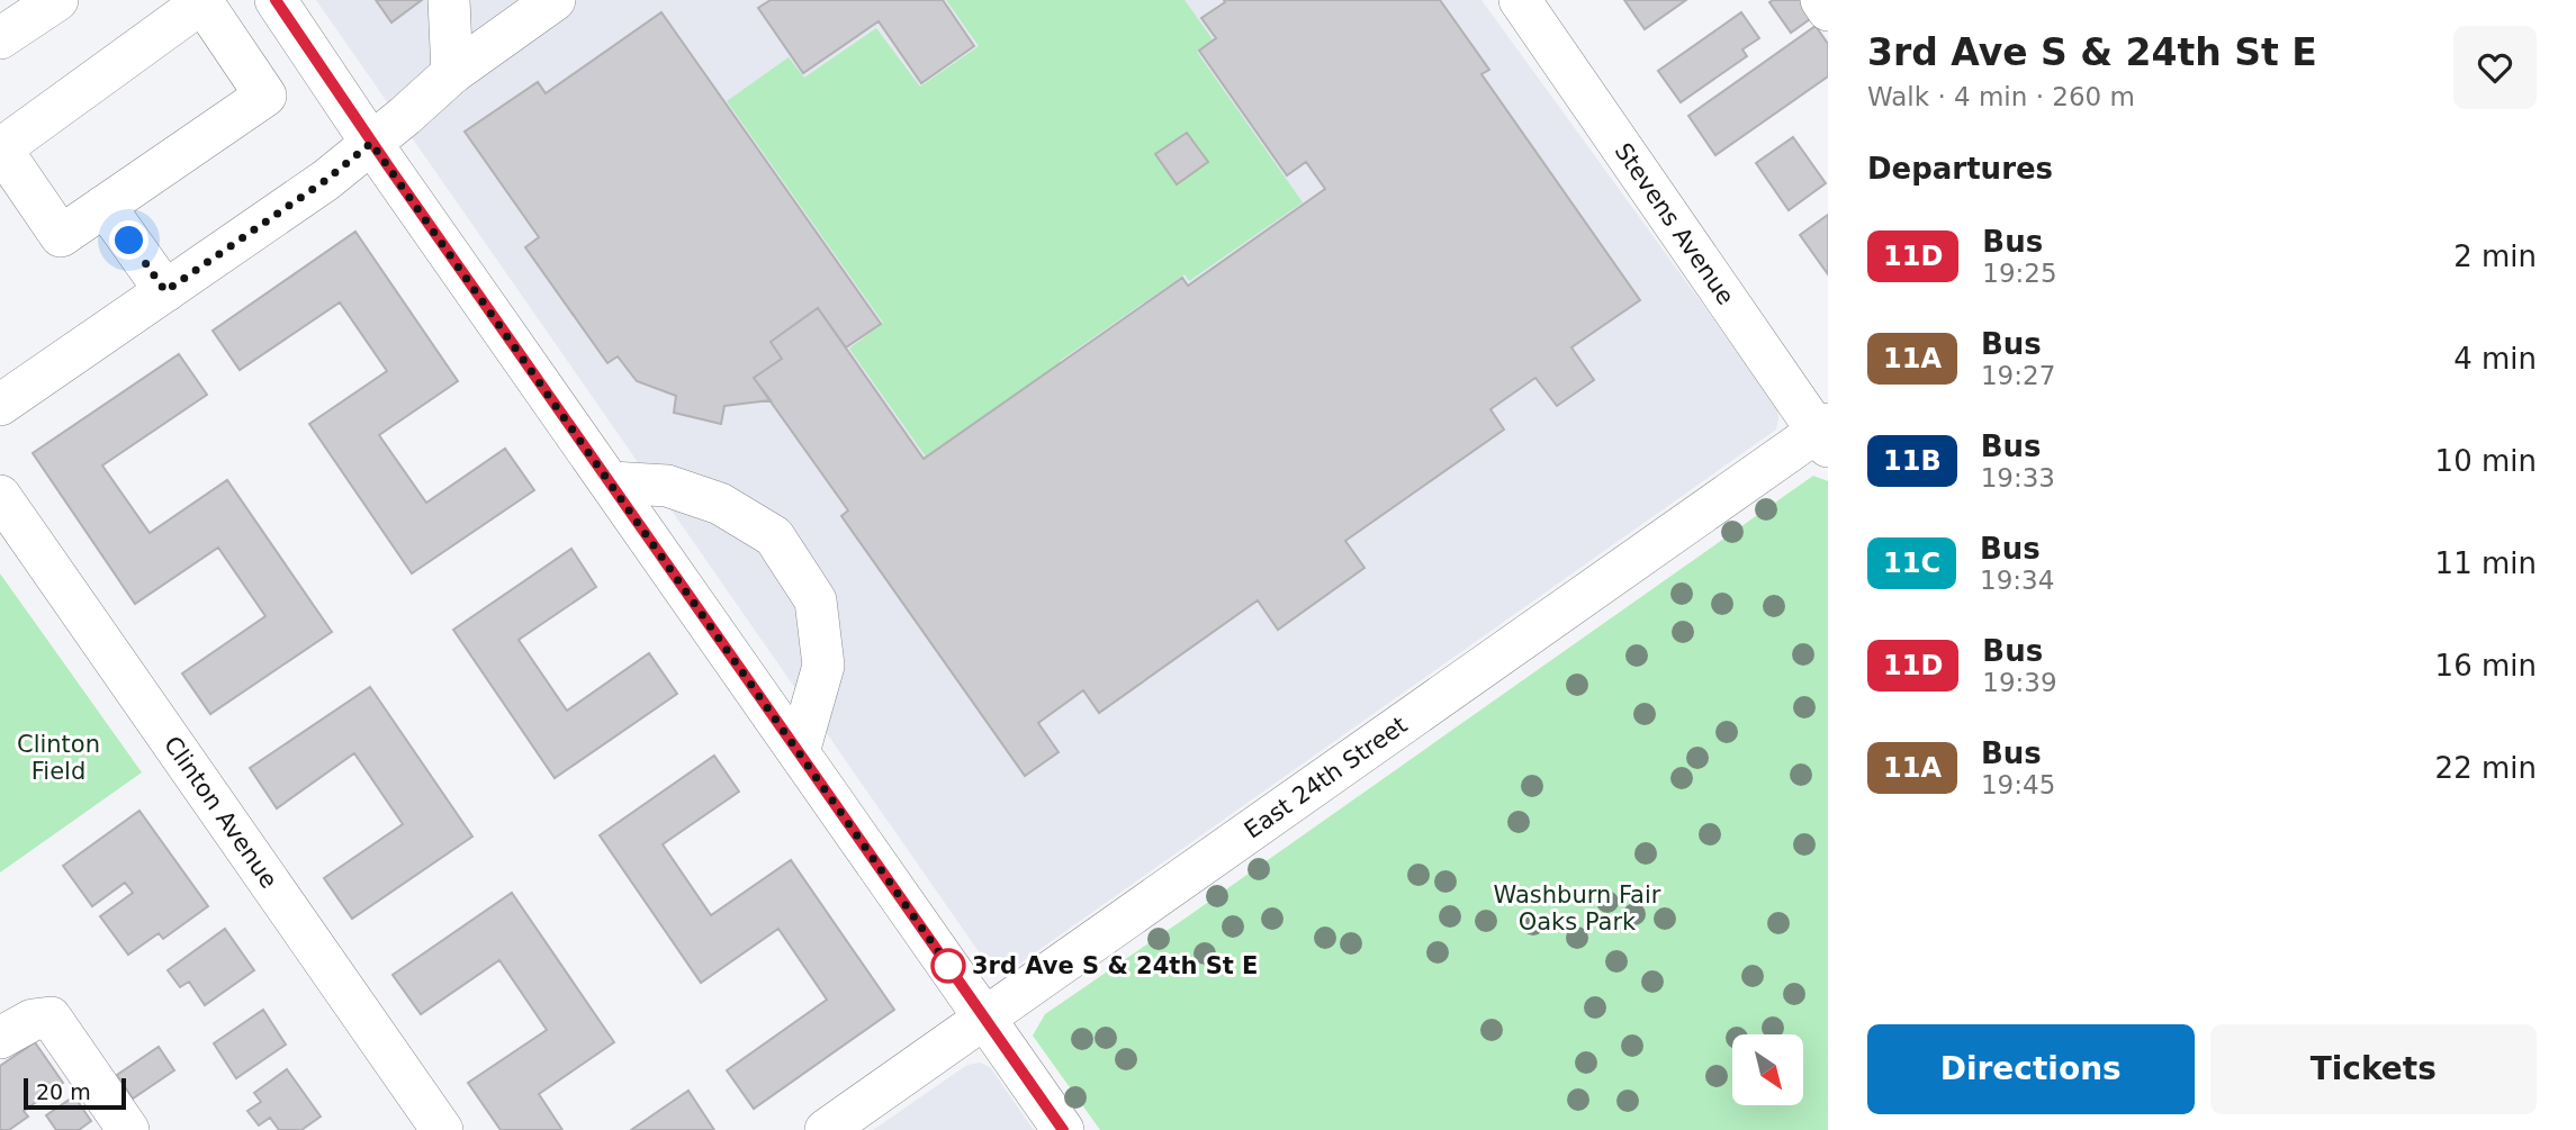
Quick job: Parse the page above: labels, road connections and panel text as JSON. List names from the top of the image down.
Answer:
{
  "streets": {
    "street": ["Stevens Avenue", "East 24th Street", "Clinton Avenue"]
  },
  "crossings": [
    ["Stevens Avenue", "East 24th Street"]
  ],
  "parks": ["Clinton Field", "Washburn Fair Oaks Park"],
  "places": ["3rd Ave S & 24th St E"],
  "lines": ["bus line 11D"],
  "scale_bar": "20 m",
  "north": "bottom right",
  "page": {
    "heading": [
      ["3rd Ave S & 24th St E", "Walk · 4 min · 260 m"],
      "Departures"
    ],
    "list": [
      {
        "mark": "11D",
        "name": "Bus",
        "note": "19:25",
        "value": "2 min"
      },
      {
        "mark": "11A",
        "name": "Bus",
        "note": "19:27",
        "value": "4 min"
      },
      {
        "mark": "11B",
        "name": "Bus",
        "note": "19:33",
        "value": "10 min"
      },
      {
        "mark": "11C",
        "name": "Bus",
        "note": "19:34",
        "value": "11 min"
      },
      {
        "mark": "11D",
        "name": "Bus",
        "note": "19:39",
        "value": "16 min"
      },
      {
        "mark": "11A",
        "name": "Bus",
        "note": "19:45",
        "value": "22 min"
      }
    ],
    "buttons": ["Directions", "Tickets"],
    "scale": "20 m"
  }
}
